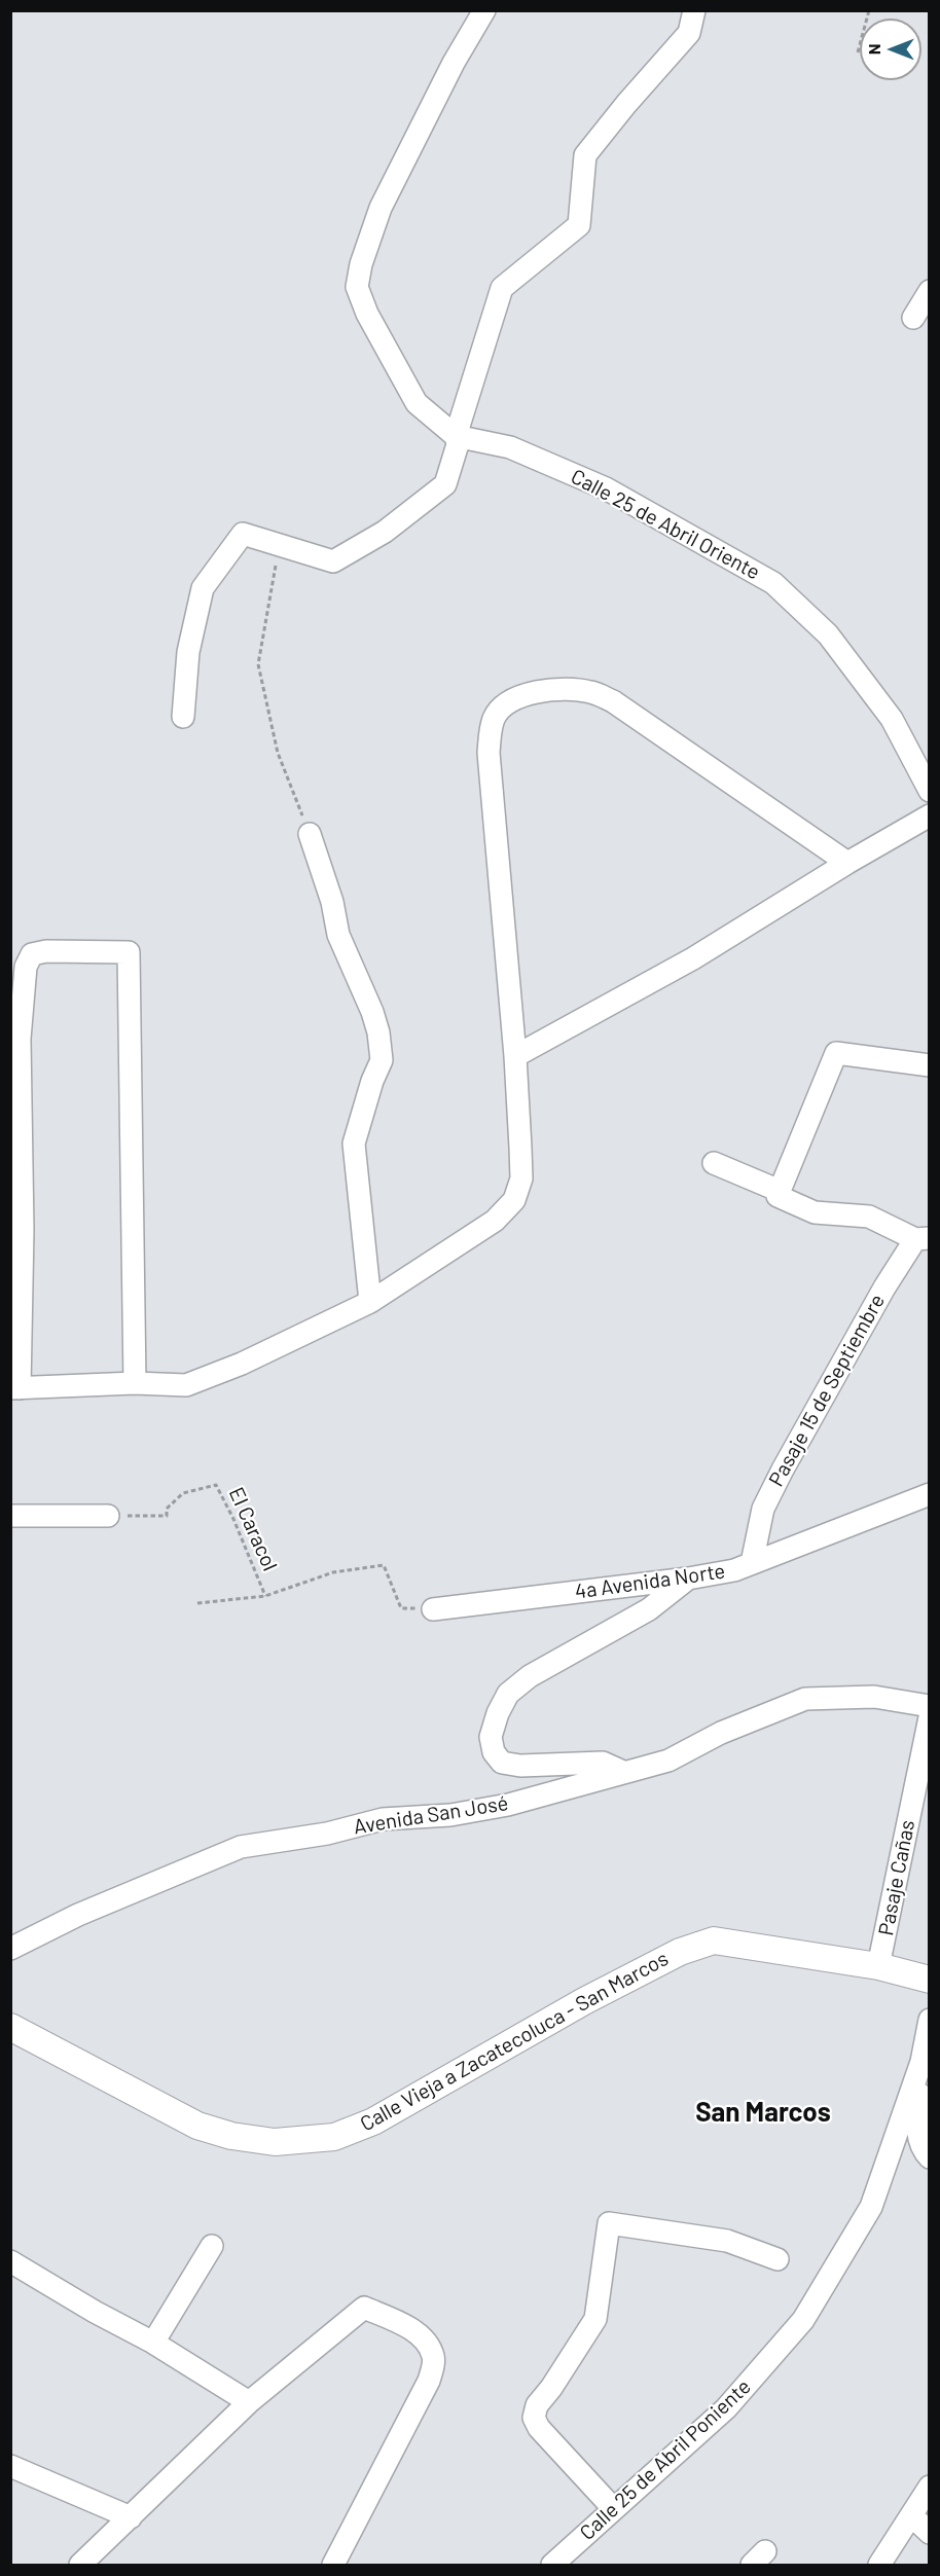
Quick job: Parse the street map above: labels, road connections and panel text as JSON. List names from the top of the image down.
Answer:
{
  "streets": {
    "main road": ["Calle Vieja a Zacatecoluca - San Marcos"],
    "street": [
      "Calle 25 de Abril Oriente",
      "Pasaje 15 de Septiembre",
      "4a Avenida Norte",
      "Avenida San José",
      "Pasaje Cañas",
      "Calle 25 de Abril Poniente"
    ],
    "path": ["El Caracol"]
  },
  "crossings": [
    ["Pasaje 15 de Septiembre", "4a Avenida Norte"],
    ["El Caracol", "4a Avenida Norte"],
    ["Pasaje Cañas", "Calle Vieja a Zacatecoluca - San Marcos"]
  ],
  "districts": ["San Marcos"],
  "north": "left"
}
